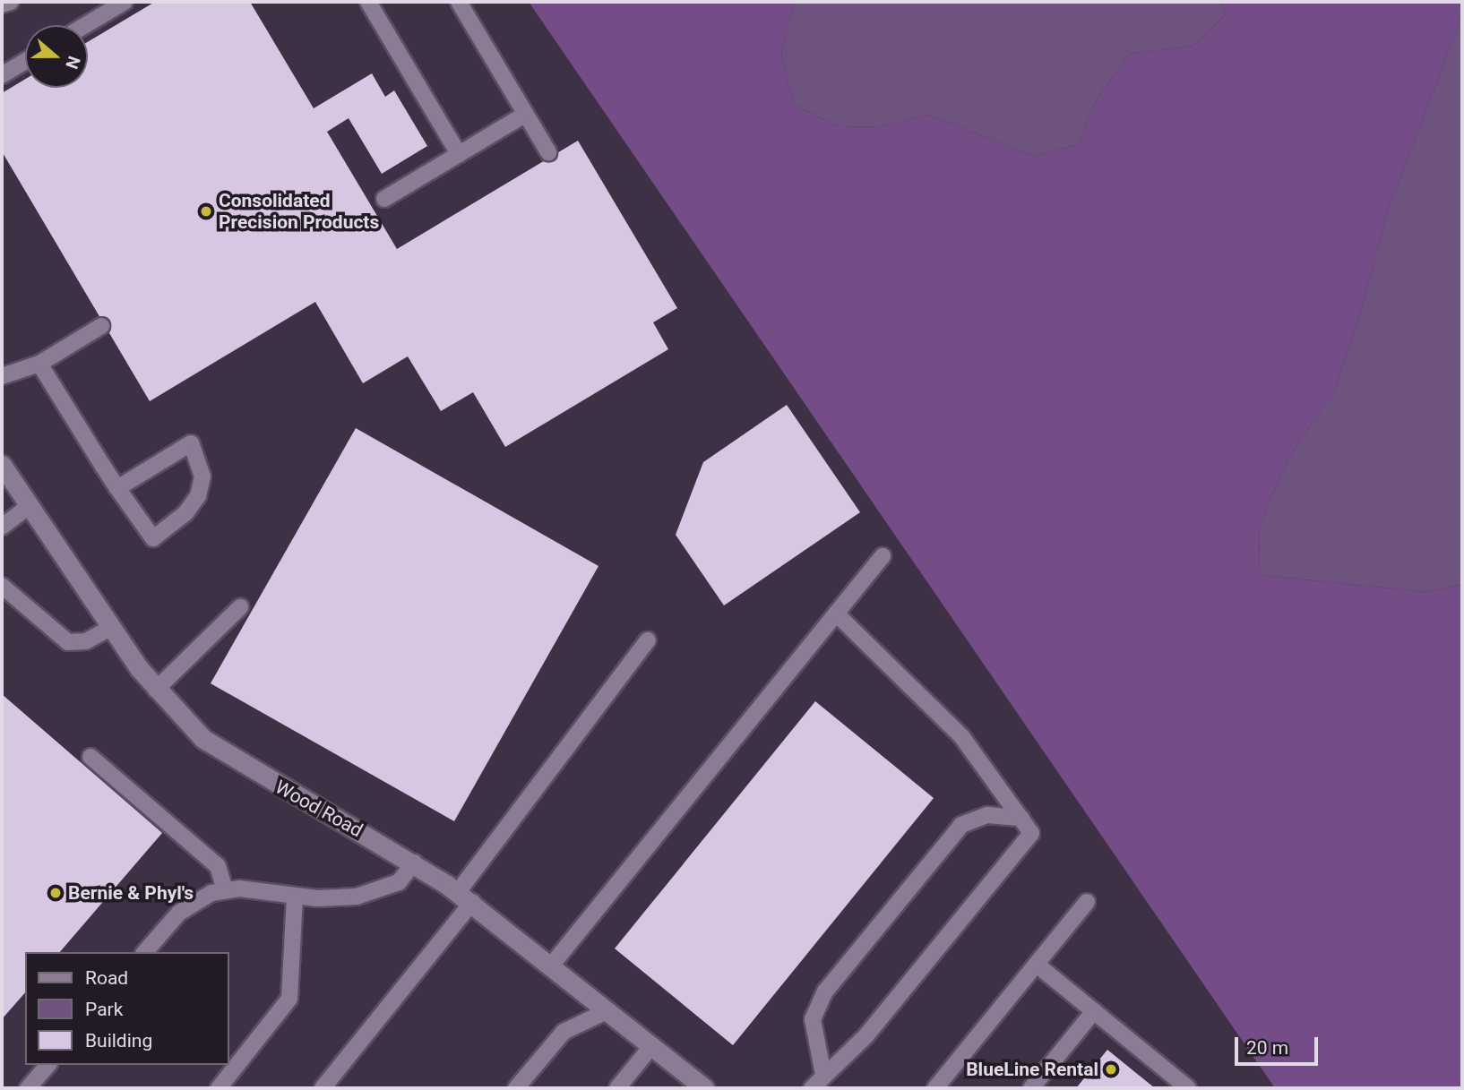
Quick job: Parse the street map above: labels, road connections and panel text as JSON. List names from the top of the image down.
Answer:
{
  "streets": {
    "street": ["Wood Road"]
  },
  "places": ["Consolidated Precision Products", "Bernie & Phyl's", "BlueLine Rental"],
  "legend": ["Road", "Park", "Building"],
  "scale_bar": "20 m",
  "north": "right"
}
